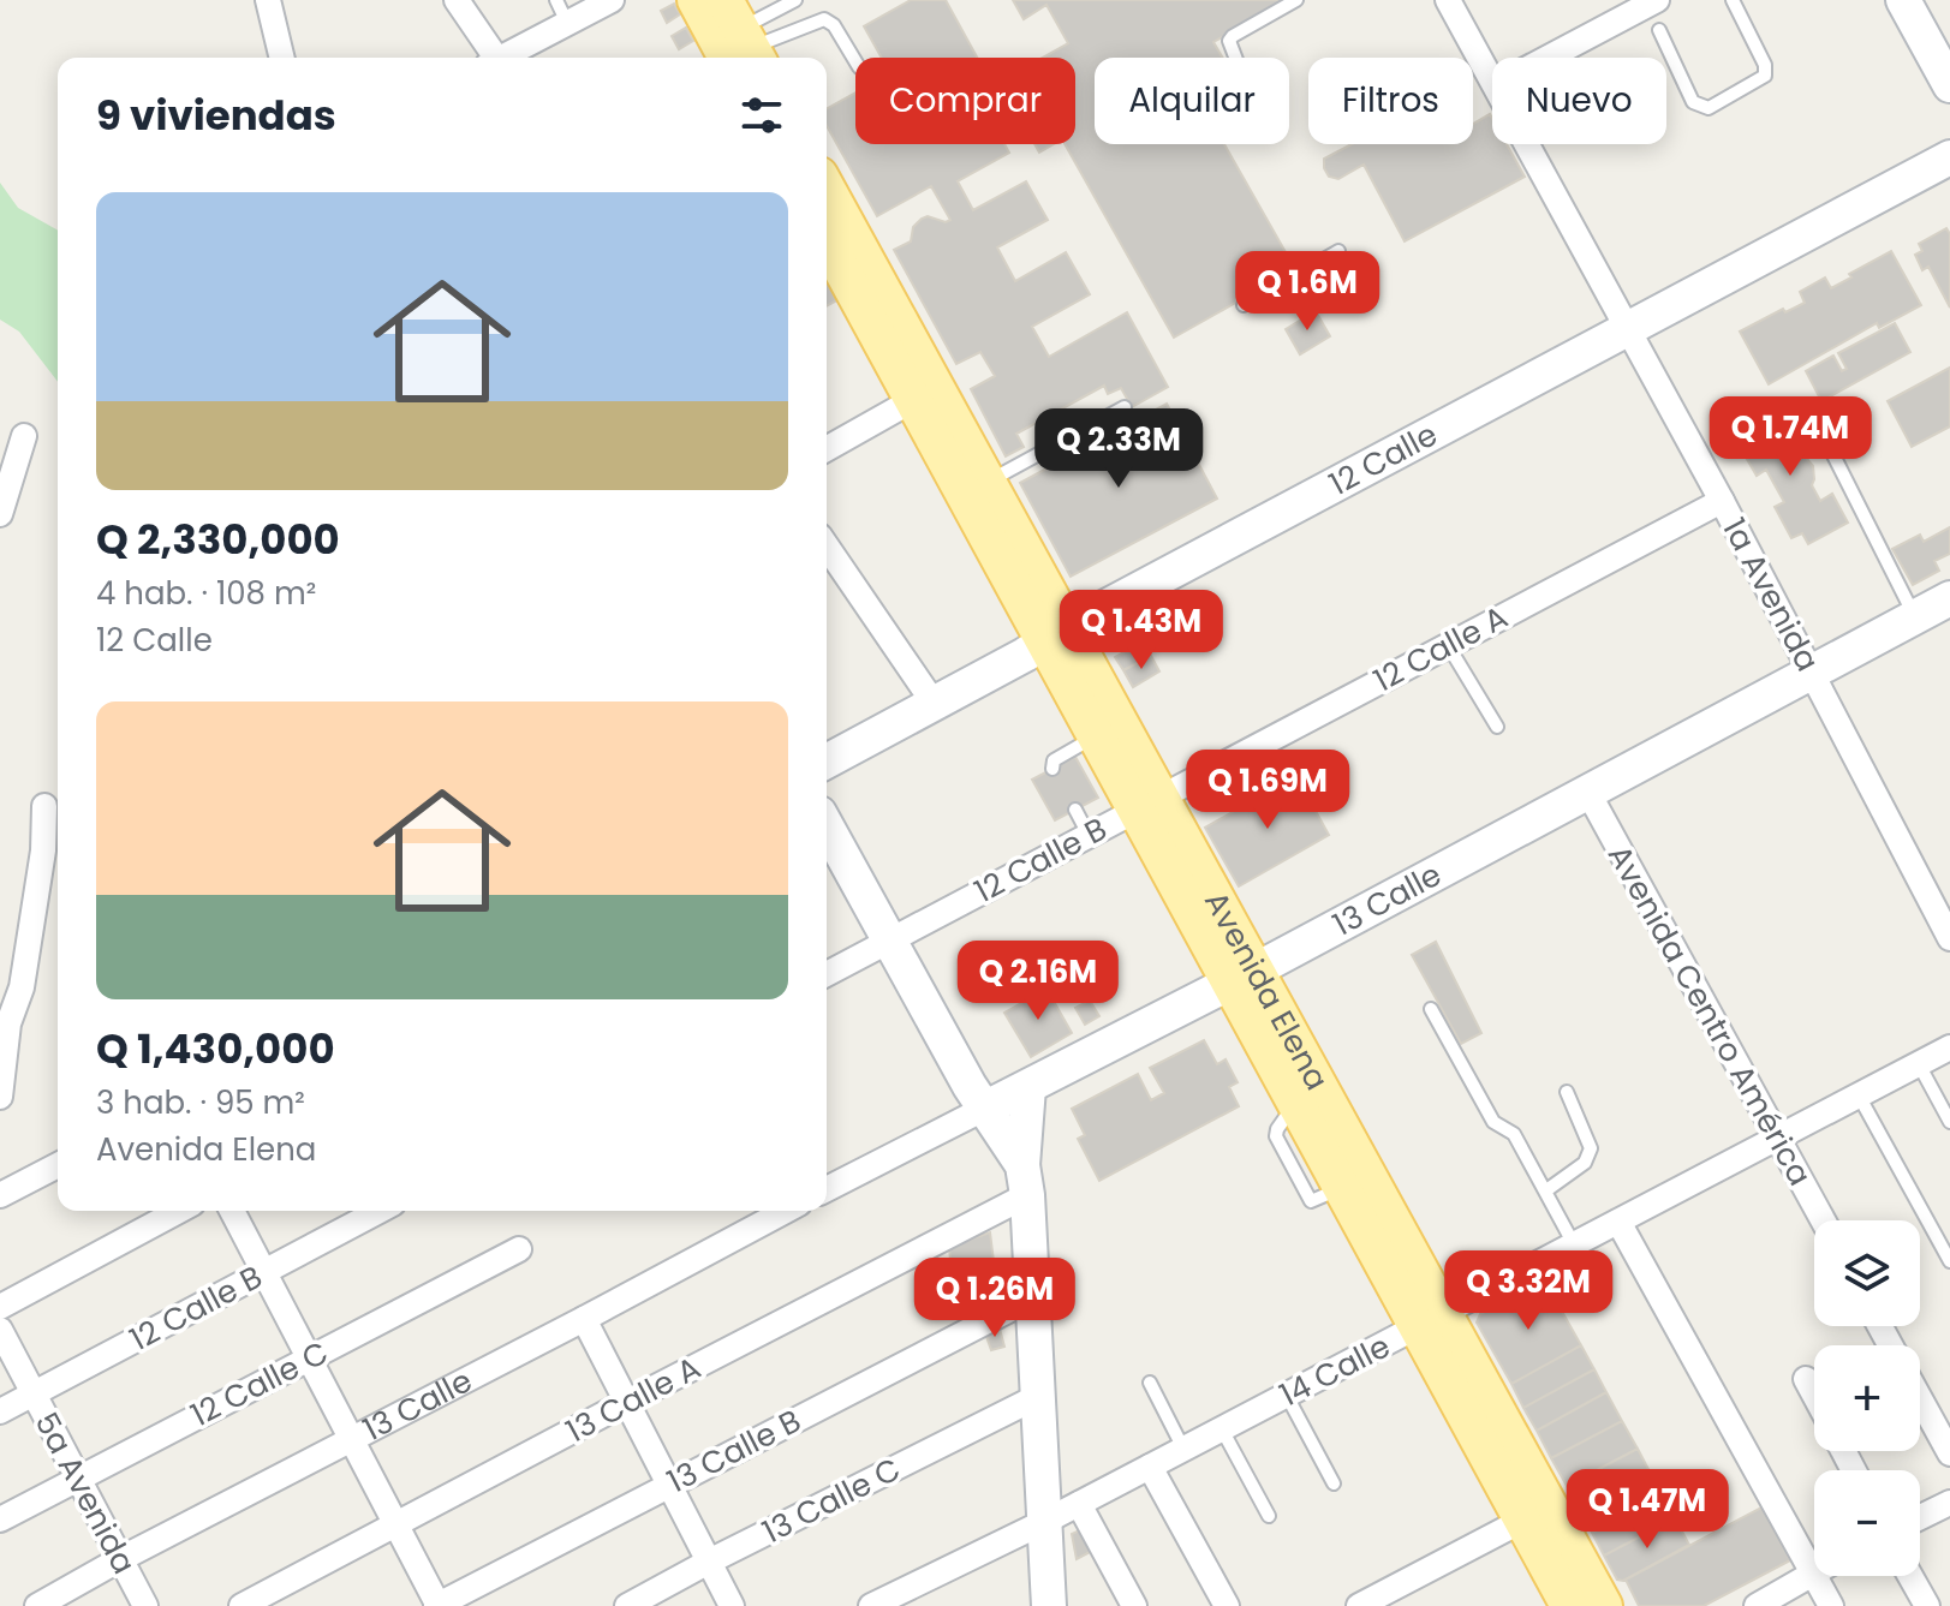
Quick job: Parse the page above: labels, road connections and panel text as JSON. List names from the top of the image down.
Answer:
{
  "streets": {
    "main road": ["Avenida Elena"],
    "street": [
      "12 Calle",
      "1a Avenida",
      "12 Calle A",
      "12 Calle B",
      "13 Calle",
      "Avenida Centro América",
      "14 Calle",
      "12 Calle C",
      "13 Calle A",
      "13 Calle B",
      "5a Avenida",
      "13 Calle C"
    ]
  },
  "crossings": [
    ["12 Calle", "1a Avenida"],
    ["12 Calle", "Avenida Elena"],
    ["1a Avenida", "12 Calle A"],
    ["1a Avenida", "13 Calle"],
    ["12 Calle A", "12 Calle B"],
    ["12 Calle A", "Avenida Elena"],
    ["12 Calle B", "Avenida Elena"],
    ["12 Calle B", "5a Avenida"],
    ["13 Calle", "Avenida Elena"],
    ["13 Calle", "Avenida Centro América"],
    ["13 Calle", "5a Avenida"],
    ["Avenida Elena", "14 Calle"],
    ["Avenida Centro América", "14 Calle"],
    ["12 Calle C", "5a Avenida"]
  ],
  "page": {
    "chip": [
      "Comprar",
      "Alquilar",
      "Filtros",
      "Nuevo"
    ],
    "heading": "9 viviendas",
    "list": [
      {
        "name": "Q 2,330,000",
        "note": "4 hab. · 108 m² · 12 Calle"
      },
      {
        "name": "Q 1,430,000",
        "note": "3 hab. · 95 m² · Avenida Elena"
      }
    ],
    "price": [
      "Q 1.6M",
      "Q 1.74M",
      "Q 2.33M",
      "Q 1.43M",
      "Q 1.69M",
      "Q 2.16M",
      "Q 3.32M",
      "Q 1.26M",
      "Q 1.47M"
    ],
    "map_buttons": ["+", "−"]
  }
}
